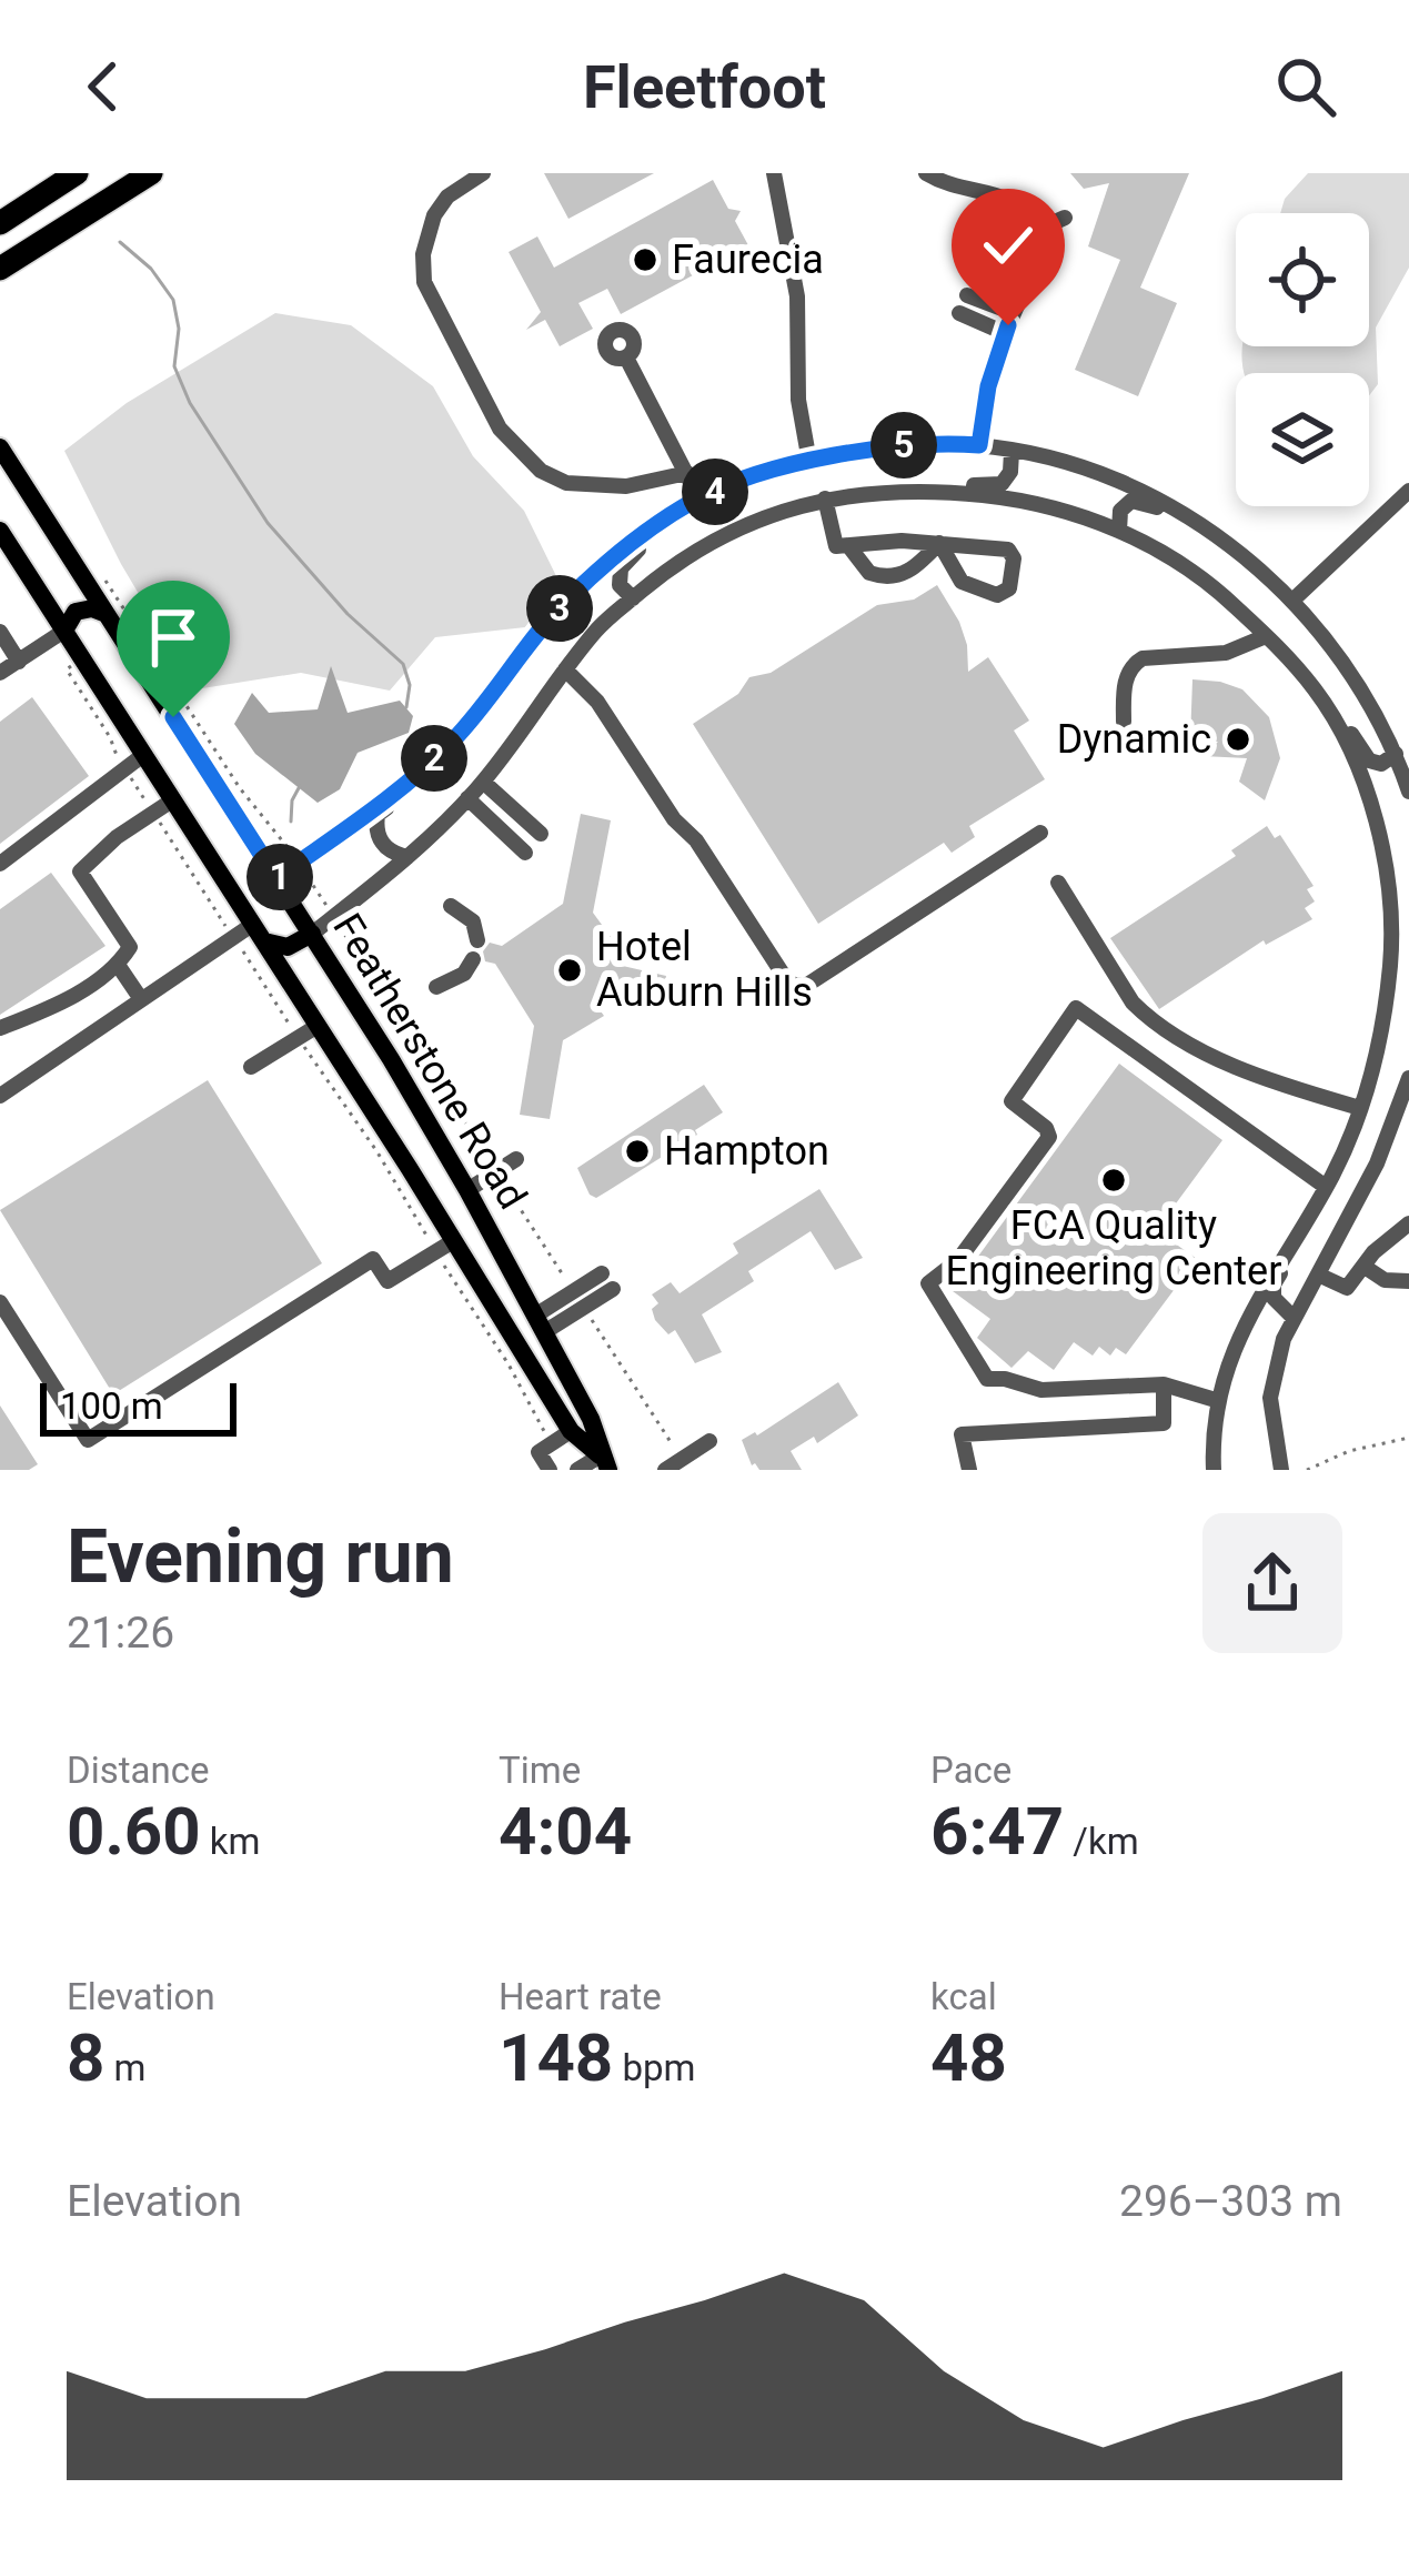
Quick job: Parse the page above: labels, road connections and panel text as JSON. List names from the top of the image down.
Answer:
{
  "streets": {
    "main road": ["Featherstone Road"]
  },
  "places": [
    "Faurecia",
    "Dynamic",
    "Hotel Auburn Hills",
    "Hampton",
    "FCA Quality Engineering Center"
  ],
  "scale_bar": "100 m",
  "page": {
    "header": "Fleetfoot",
    "pins": [
      "5",
      "4",
      "3",
      "2",
      "1"
    ],
    "scale": "100 m",
    "heading": ["Evening run", "21:26"],
    "stats": [
      ["Distance", "0.60 km"],
      ["Time", "4:04"],
      ["Pace", "6:47 /km"],
      ["Elevation", "8 m"],
      ["Heart rate", "148 bpm"],
      ["kcal", "48"]
    ],
    "chart": ["Elevation", "296–303 m"]
  }
}
